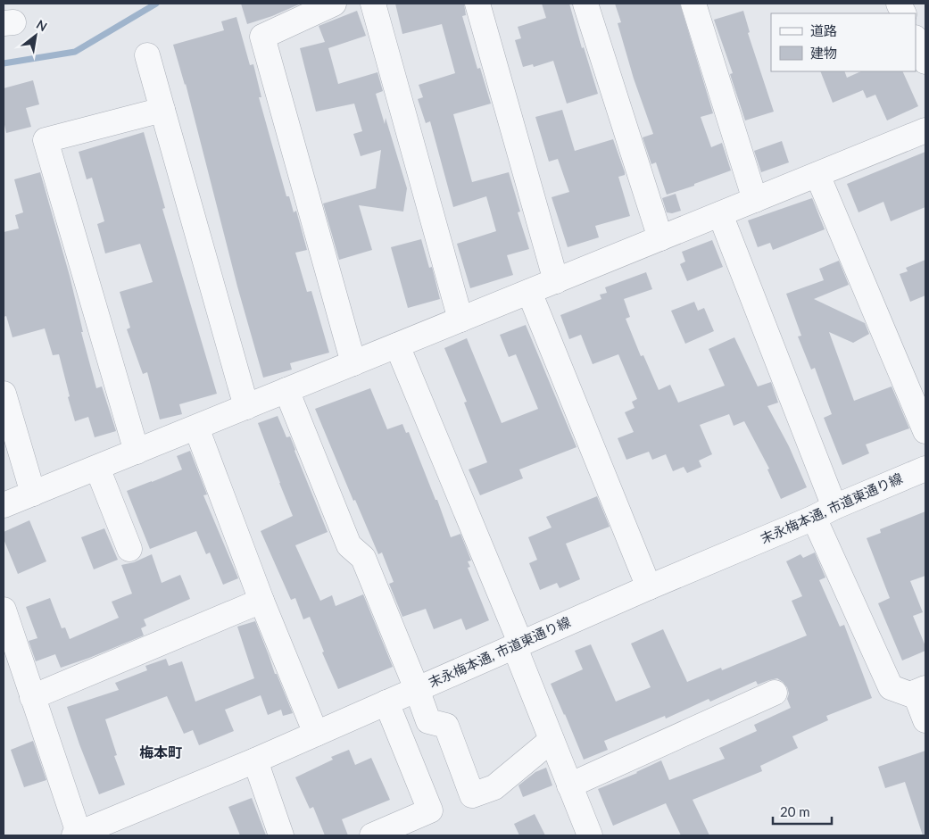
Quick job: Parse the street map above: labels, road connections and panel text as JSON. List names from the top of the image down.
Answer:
{
  "streets": {
    "street": ["末永梅本通, 市道東通り線"]
  },
  "districts": ["梅本町"],
  "legend": ["道路", "建物"],
  "scale_bar": "20 m",
  "north": "top right"
}
